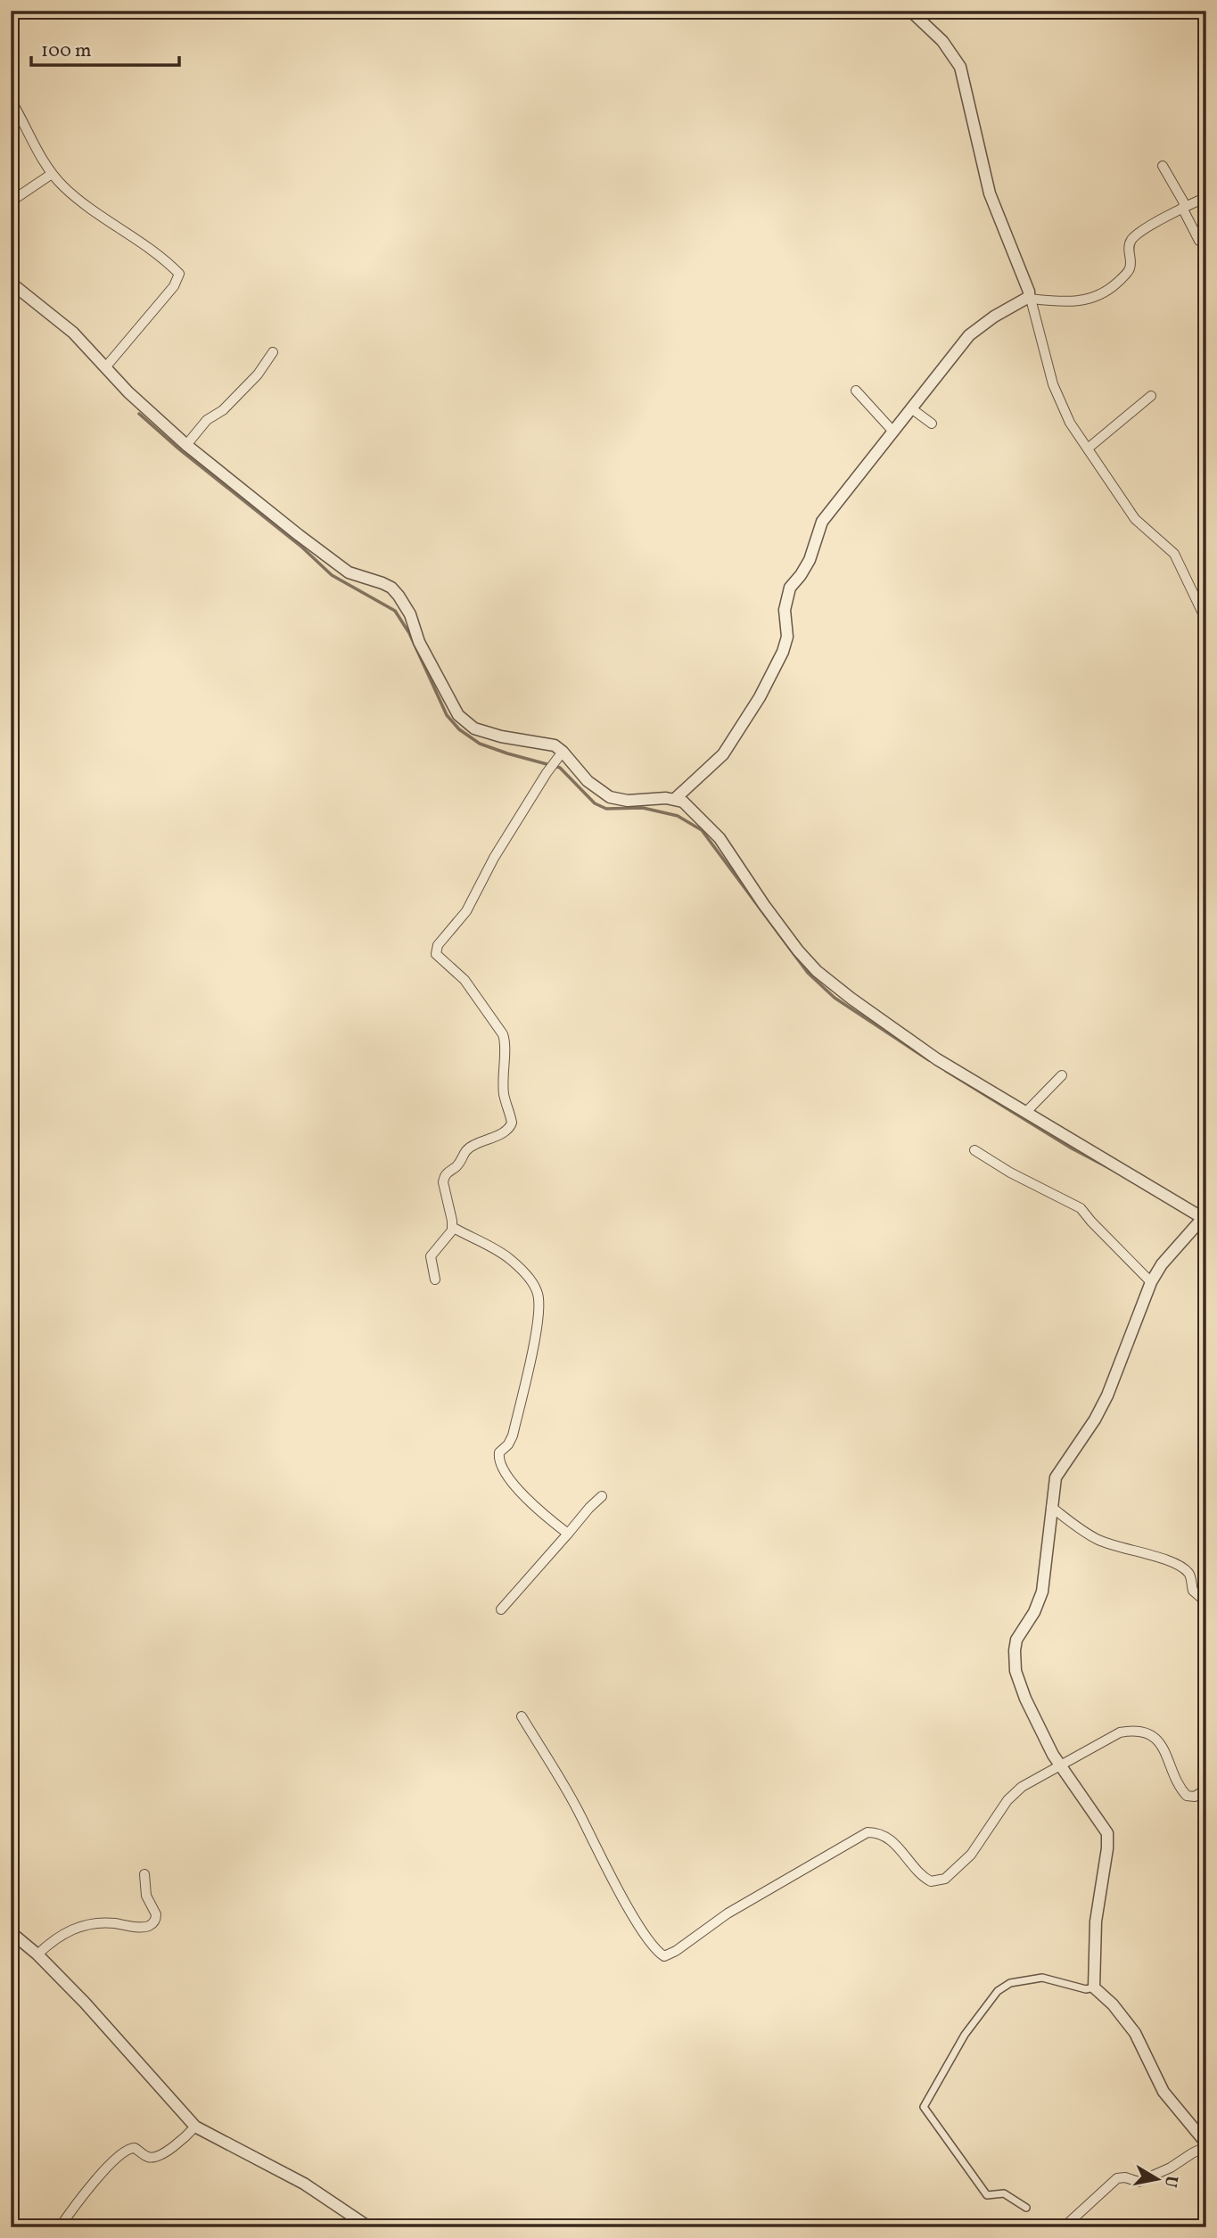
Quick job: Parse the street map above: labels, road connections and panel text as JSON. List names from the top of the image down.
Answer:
{
  "scale_bar": "100 m",
  "north": "right"
}
